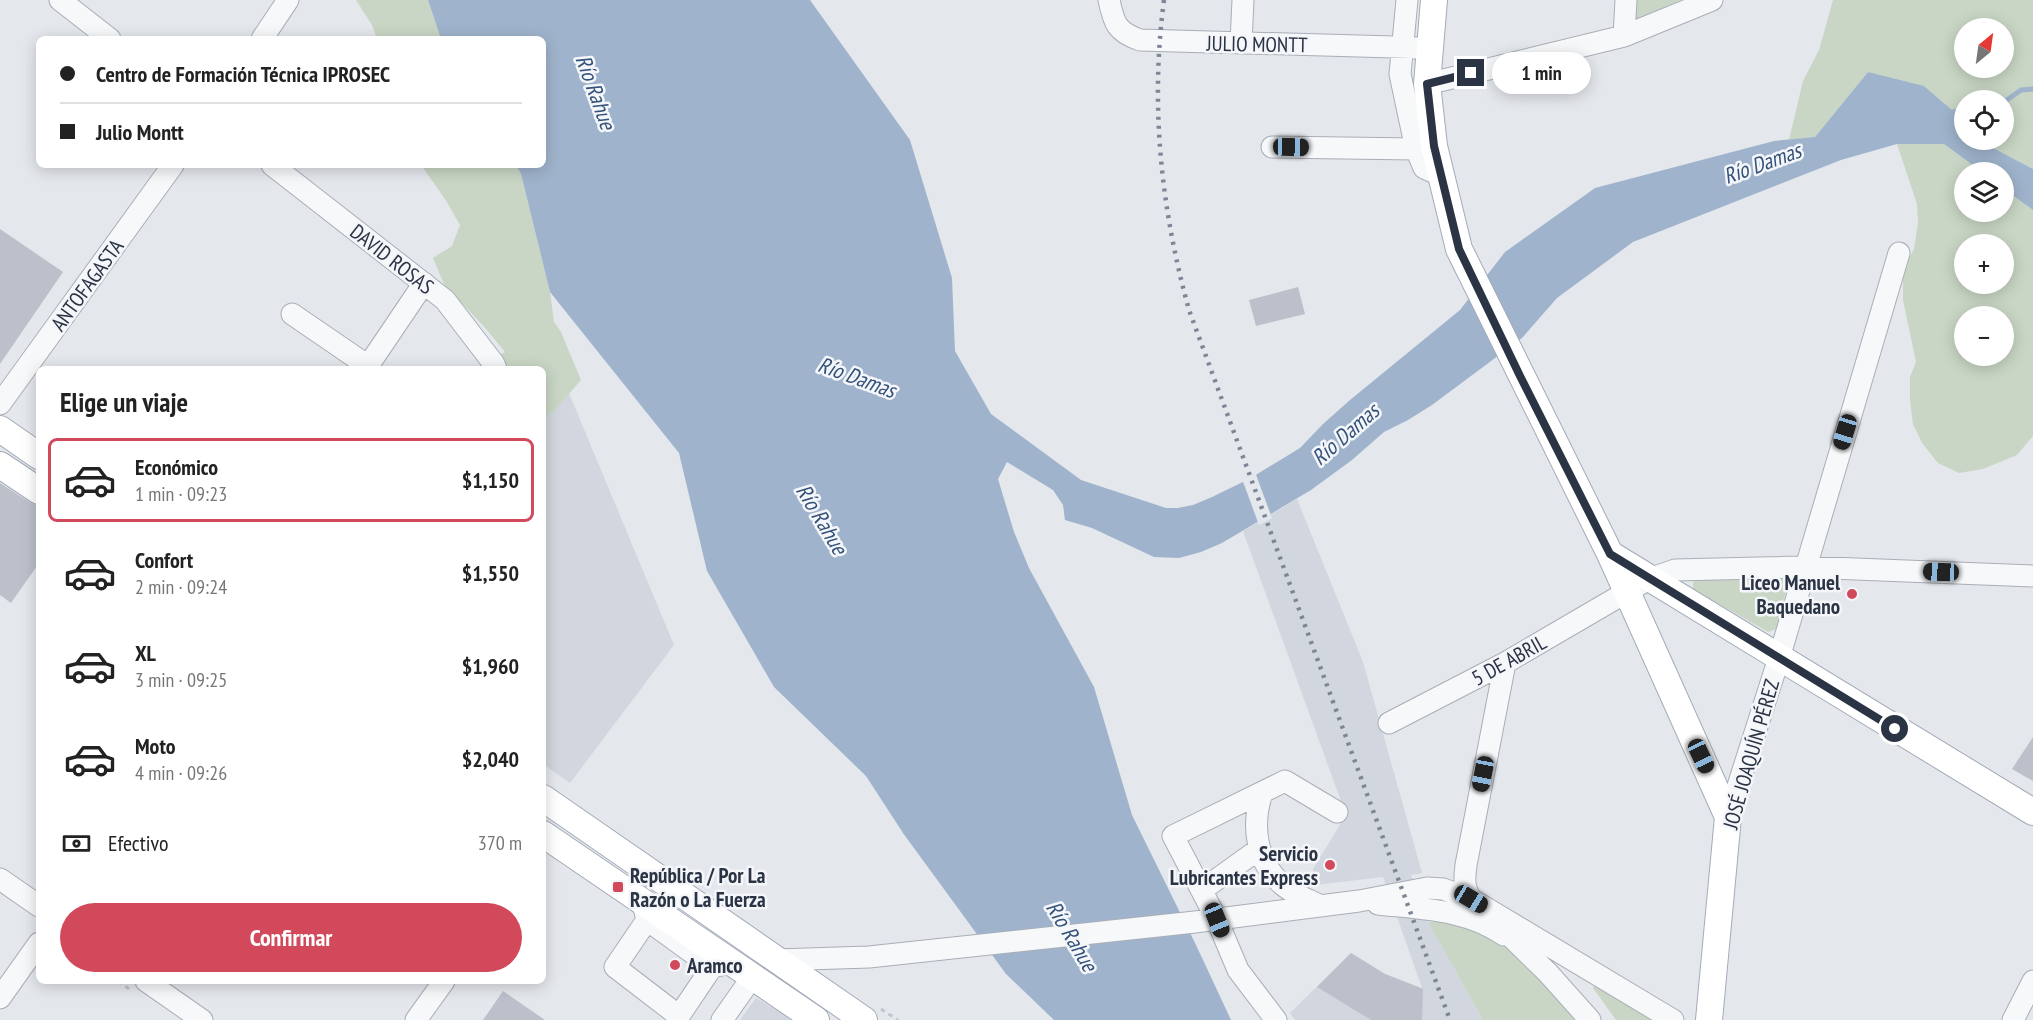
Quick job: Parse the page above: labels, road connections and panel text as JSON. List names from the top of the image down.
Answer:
{
  "streets": {
    "main road": ["JOSÉ JOAQUÍN PÉREZ"],
    "street": [
      "JULIO MONTT",
      "DAVID ROSAS",
      "ANTOFAGASTA",
      "5 DE ABRIL"
    ]
  },
  "crossings": [
    ["5 DE ABRIL", "JOSÉ JOAQUÍN PÉREZ"]
  ],
  "water": ["Río Rahue", "Río Damas"],
  "places": {
    "other": ["Liceo Manuel Baquedano", "Servicio Lubricantes Express", "Aramco"],
    "transit": ["República / Por La Razón o La Fuerza"]
  },
  "north": "top right",
  "page": {
    "map_buttons": ["+", "−"],
    "banner": ["Centro de Formación Técnica IPROSEC", "Julio Montt"],
    "bubble": "1 min",
    "heading": "Elige un viaje",
    "list": [
      {
        "name": "Económico",
        "note": "1 min · 09:23",
        "value": "$1,150"
      },
      {
        "name": "Confort",
        "note": "2 min · 09:24",
        "value": "$1,550"
      },
      {
        "name": "XL",
        "note": "3 min · 09:25",
        "value": "$1,960"
      },
      {
        "name": "Moto",
        "note": "4 min · 09:26",
        "value": "$2,040"
      }
    ],
    "pay": ["Efectivo", "370 m"],
    "buttons": "Confirmar"
  }
}
